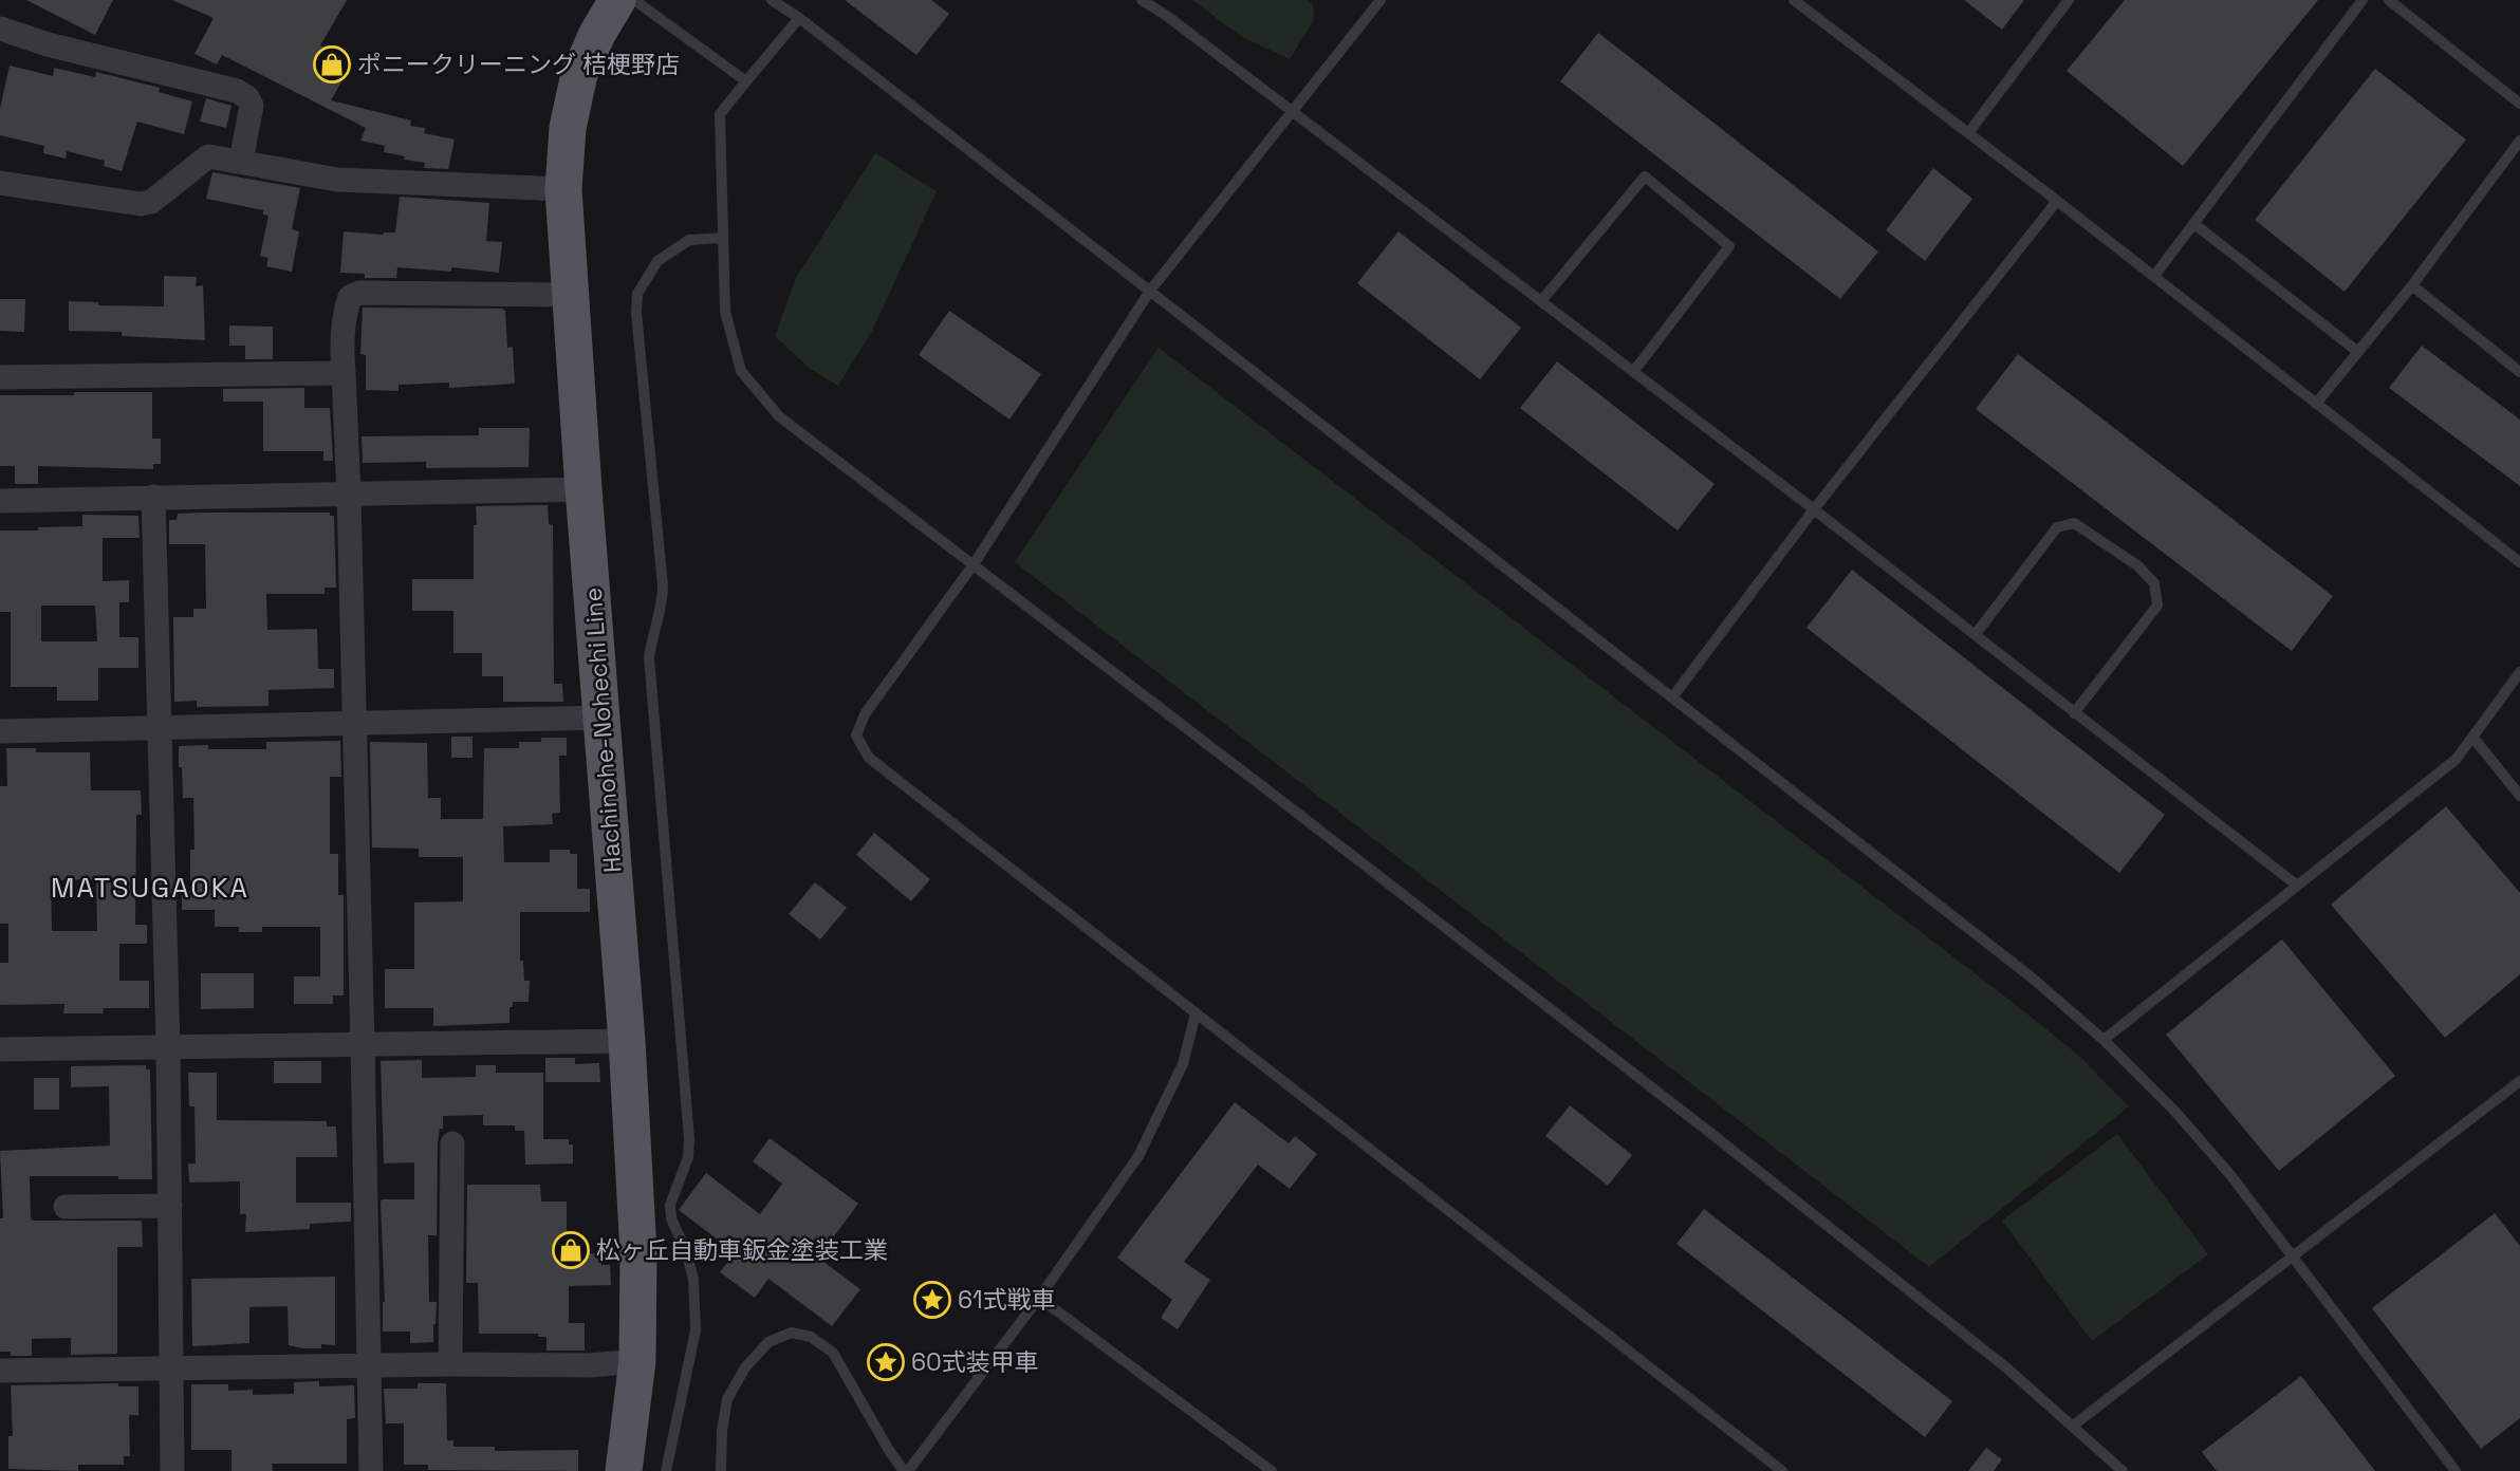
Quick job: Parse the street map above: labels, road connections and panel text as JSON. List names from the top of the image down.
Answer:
{
  "streets": {
    "main road": ["Hachinohe-Nohechi Line"]
  },
  "districts": ["MATSUGAOKA"],
  "places": {
    "shop": ["ポニークリーニング 桔梗野店", "松ヶ丘自動車鈑金塗装工業"],
    "place": ["61式戦車", "60式装甲車"]
  }
}
